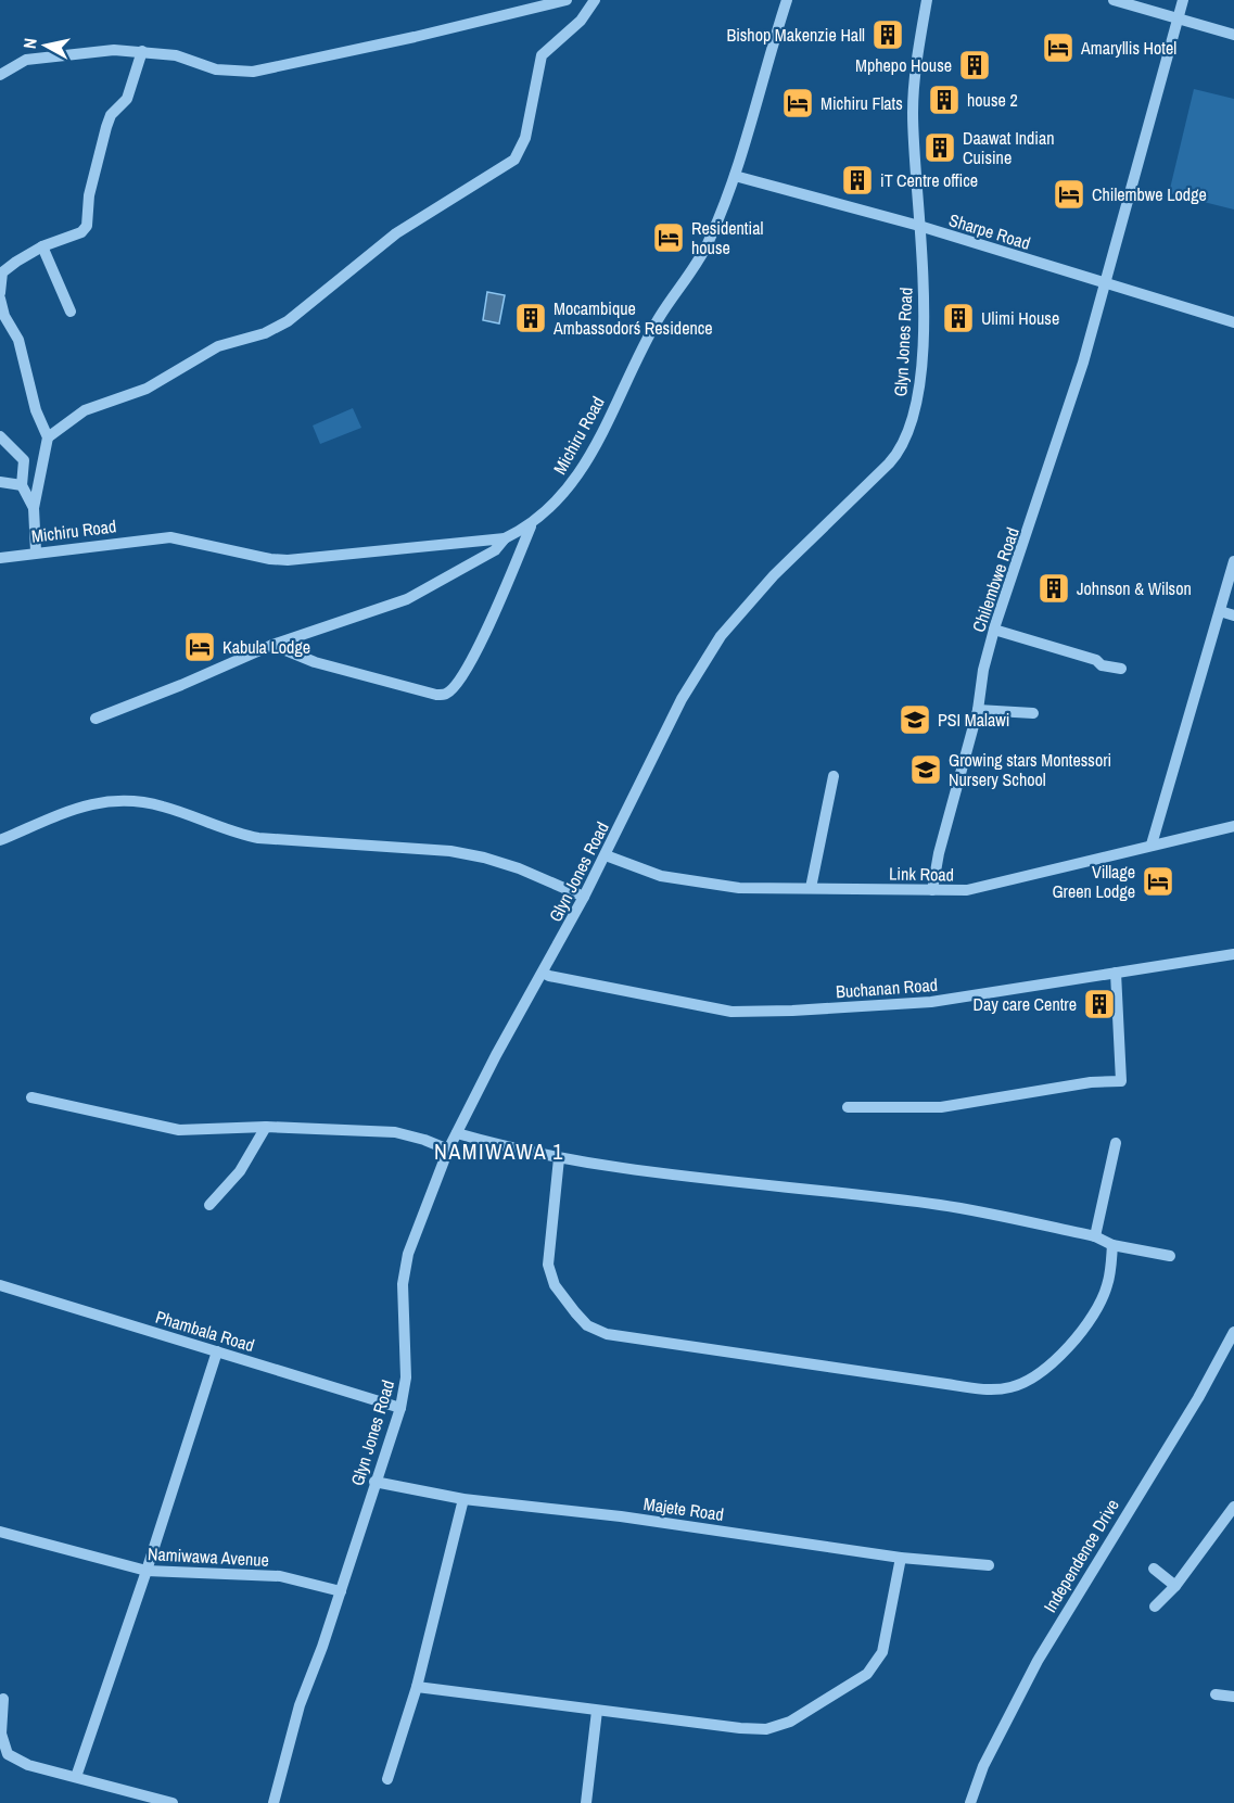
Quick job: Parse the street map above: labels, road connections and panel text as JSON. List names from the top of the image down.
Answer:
{
  "streets": {
    "street": [
      "Sharpe Road",
      "Glyn Jones Road",
      "Michiru Road",
      "Chilembwe Road",
      "Link Road",
      "Buchanan Road",
      "Phambala Road",
      "Majete Road",
      "Independence Drive",
      "Namiwawa Avenue"
    ]
  },
  "crossings": [
    ["Sharpe Road", "Glyn Jones Road"],
    ["Sharpe Road", "Michiru Road"],
    ["Sharpe Road", "Chilembwe Road"],
    ["Glyn Jones Road", "Link Road"],
    ["Glyn Jones Road", "Buchanan Road"],
    ["Glyn Jones Road", "Phambala Road"],
    ["Glyn Jones Road", "Majete Road"],
    ["Glyn Jones Road", "Namiwawa Avenue"],
    ["Chilembwe Road", "Link Road"]
  ],
  "districts": ["NAMIWAWA 1"],
  "places": {
    "building": [
      "Bishop Makenzie Hall",
      "Mphepo House",
      "house 2",
      "Daawat Indian Cuisine",
      "iT Centre office",
      "Mocambique Ambassodorś Residence",
      "Ulimi House",
      "Johnson & Wilson",
      "Day care Centre"
    ],
    "hotel": [
      "Amaryllis Hotel",
      "Michiru Flats",
      "Chilembwe Lodge",
      "Residential house",
      "Kabula Lodge",
      "Village Green Lodge"
    ],
    "school or university": ["PSI Malawi", "Growing stars Montessori Nursery School"]
  },
  "north": "left"
}
